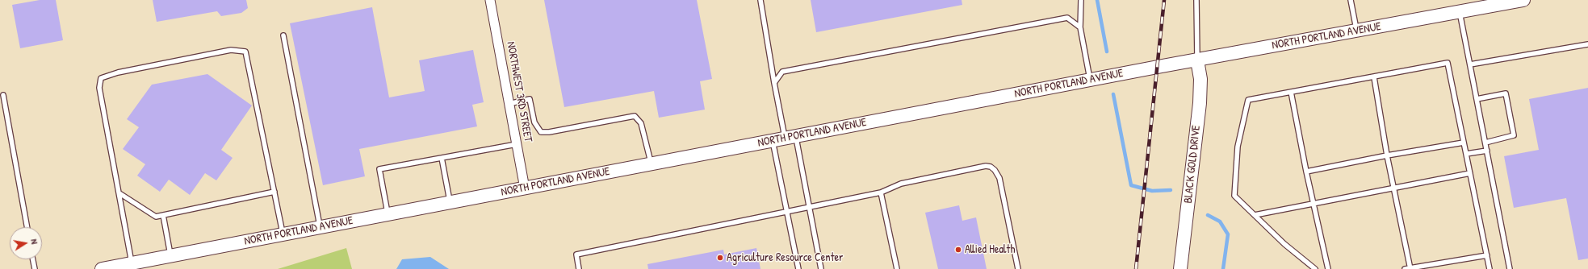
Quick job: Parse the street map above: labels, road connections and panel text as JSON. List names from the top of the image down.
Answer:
{
  "streets": {
    "main road": ["NORTH PORTLAND AVENUE", "BLACK GOLD DRIVE"],
    "street": ["NORTHWEST 3RD STREET"]
  },
  "crossings": [
    ["NORTH PORTLAND AVENUE", "NORTHWEST 3RD STREET"],
    ["NORTH PORTLAND AVENUE", "BLACK GOLD DRIVE"]
  ],
  "places": ["Allied Health", "Agriculture Resource Center"],
  "north": "right"
}
